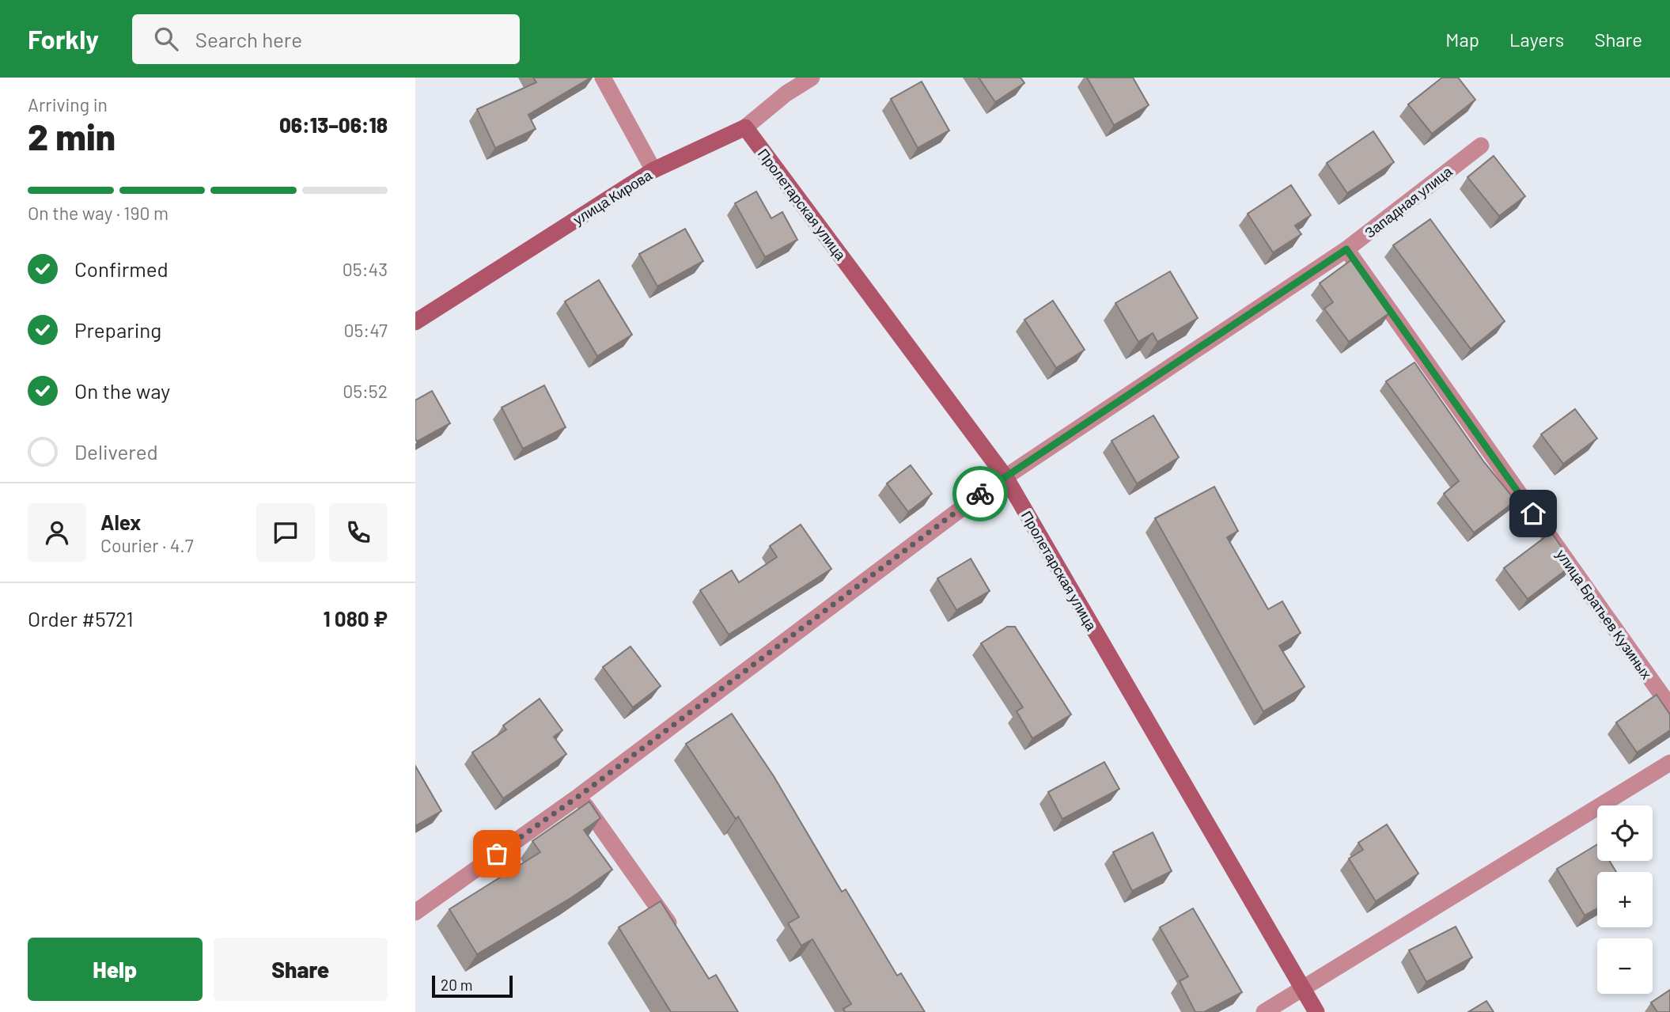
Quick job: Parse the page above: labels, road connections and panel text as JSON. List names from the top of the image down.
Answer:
{
  "streets": {
    "street": [
      "улица Кирова",
      "Западная улица",
      "Пролетарская улица",
      "улица Братьев Кузиных"
    ]
  },
  "crossings": [
    ["улица Кирова", "Пролетарская улица"],
    ["Западная улица", "Пролетарская улица"],
    ["Западная улица", "улица Братьев Кузиных"]
  ],
  "scale_bar": "20 m",
  "page": {
    "header": "Forkly",
    "search": "Search here",
    "nav": ["Map", "Layers", "Share"],
    "heading": ["2 min", "Arriving in", "06:13–06:18"],
    "panel": [
      "Alex",
      "Courier · 4.7",
      "Order #5721",
      "1 080 ₽"
    ],
    "bar": "On the way · 190 m",
    "list": [
      ["Confirmed", "05:43"],
      ["Preparing", "05:47"],
      ["On the way", "05:52"],
      "Delivered"
    ],
    "map_buttons": ["+", "−"],
    "buttons": ["Help", "Share"],
    "scale": "20 m"
  }
}
